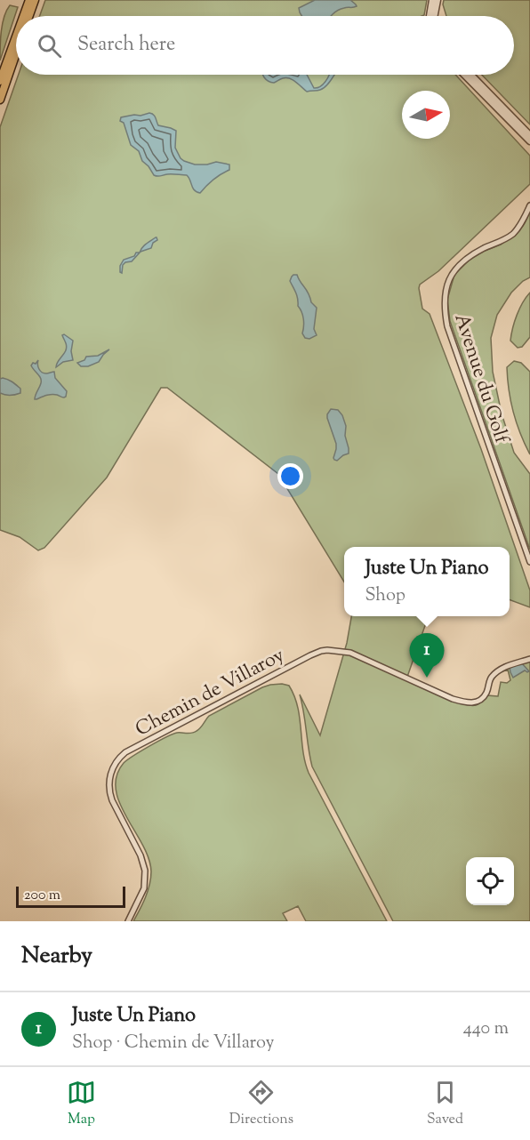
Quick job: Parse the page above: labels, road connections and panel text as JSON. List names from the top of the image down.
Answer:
{
  "streets": {
    "street": ["Avenue du Golf", "Chemin de Villaroy"]
  },
  "scale_bar": "200 m",
  "north": "right",
  "page": {
    "search": "Search here",
    "popup": ["Juste Un Piano", "Shop"],
    "pins": "1",
    "scale": "200 m",
    "heading": "Nearby",
    "list": [
      {
        "mark": "1",
        "name": "Juste Un Piano",
        "note": "Shop · Chemin de Villaroy",
        "value": "440 m"
      }
    ],
    "nav": ["Map", "Directions", "Saved"]
  }
}
